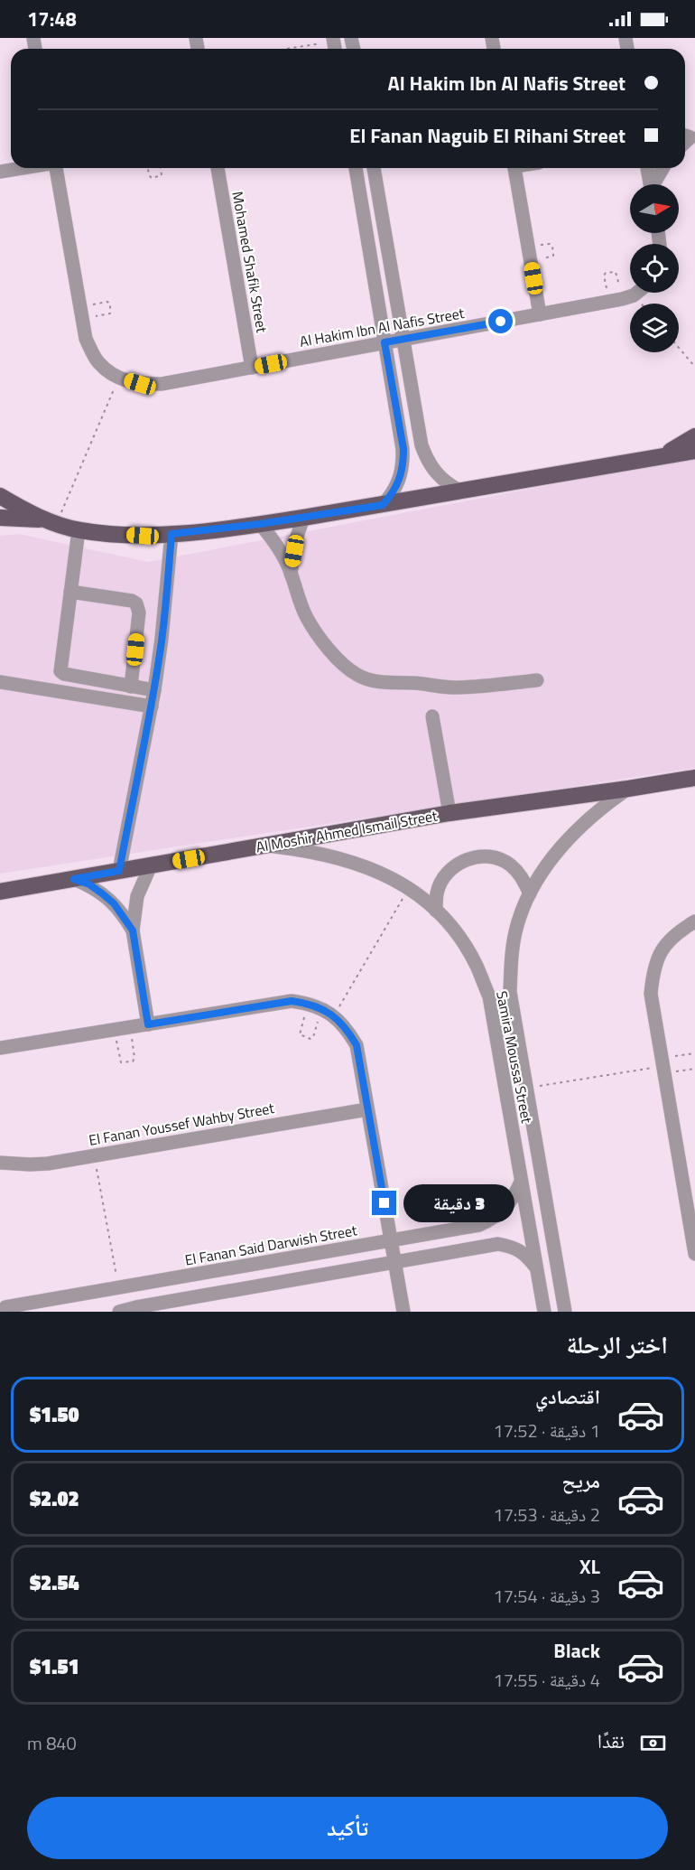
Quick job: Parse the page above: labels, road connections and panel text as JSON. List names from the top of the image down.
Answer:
{
  "streets": {
    "main road": ["Al Moshir Ahmed Ismail Street"],
    "street": [
      "Mohamed Shafik Street",
      "Al Hakim Ibn Al Nafis Street",
      "Samira Moussa Street",
      "El Fanan Youssef Wahby Street",
      "El Fanan Said Darwish Street"
    ]
  },
  "crossings": [
    ["Mohamed Shafik Street", "Al Hakim Ibn Al Nafis Street"],
    ["Al Moshir Ahmed Ismail Street", "Samira Moussa Street"],
    ["Samira Moussa Street", "El Fanan Said Darwish Street"]
  ],
  "north": "right",
  "page": {
    "status": "17:48",
    "banner": ["Al Hakim Ibn Al Nafis Street", "El Fanan Naguib El Rihani Street"],
    "bubble": "3 دقيقة",
    "heading": "اختر الرحلة",
    "list": [
      {
        "name": "اقتصادي",
        "note": "1 دقيقة · 17:52",
        "value": "$1.50"
      },
      {
        "name": "مريح",
        "note": "2 دقيقة · 17:53",
        "value": "$2.02"
      },
      {
        "name": "XL",
        "note": "3 دقيقة · 17:54",
        "value": "$2.54"
      },
      {
        "name": "Black",
        "note": "4 دقيقة · 17:55",
        "value": "$1.51"
      }
    ],
    "pay": ["نقدًا", "840 m"],
    "buttons": "تأكيد"
  }
}
